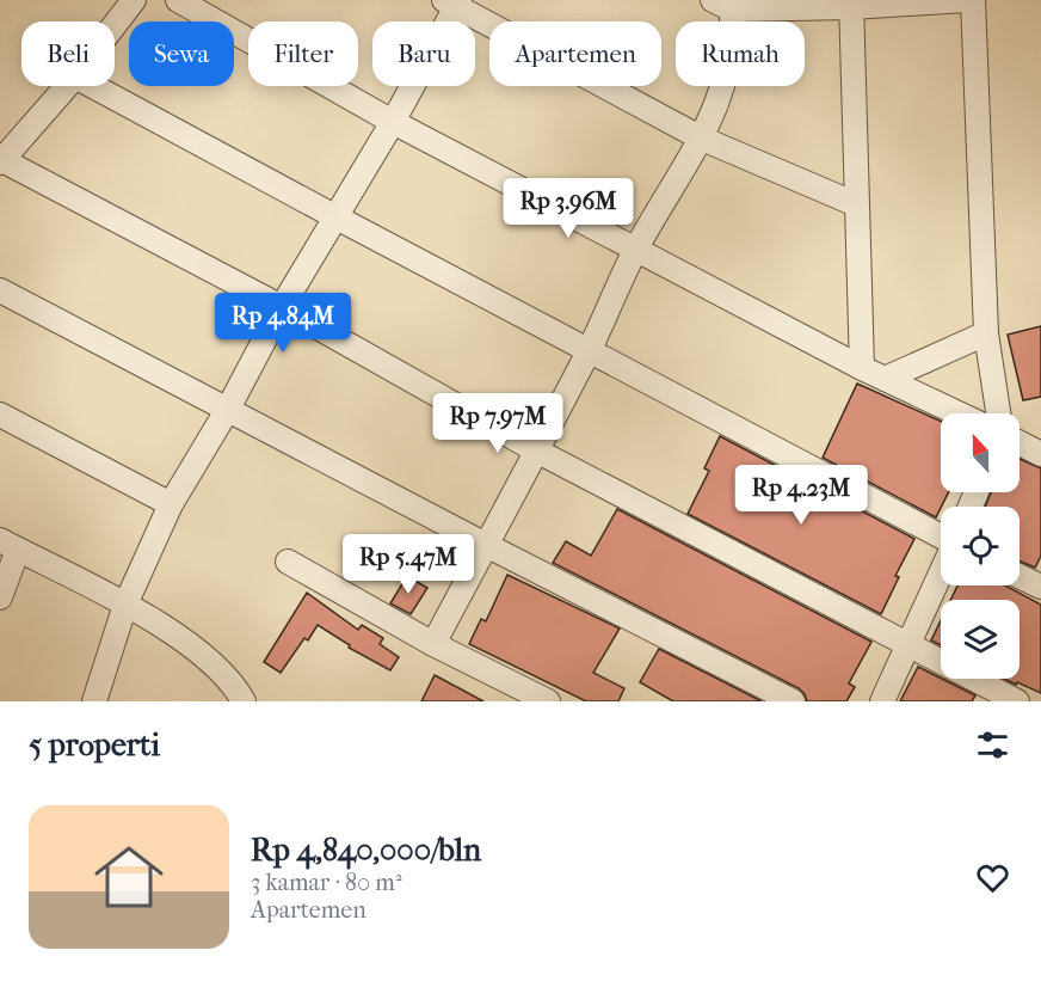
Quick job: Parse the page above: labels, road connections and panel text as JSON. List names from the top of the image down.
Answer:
{
  "north": "top",
  "page": {
    "chip": [
      "Beli",
      "Sewa",
      "Filter",
      "Baru",
      "Apartemen",
      "Rumah"
    ],
    "price": [
      "Rp 3.96M",
      "Rp 4.84M",
      "Rp 7.97M",
      "Rp 4.23M",
      "Rp 5.47M"
    ],
    "heading": "5 properti",
    "list": [
      {
        "name": "Rp 4,840,000/bln",
        "note": "3 kamar · 80 m² · Apartemen"
      }
    ]
  }
}
